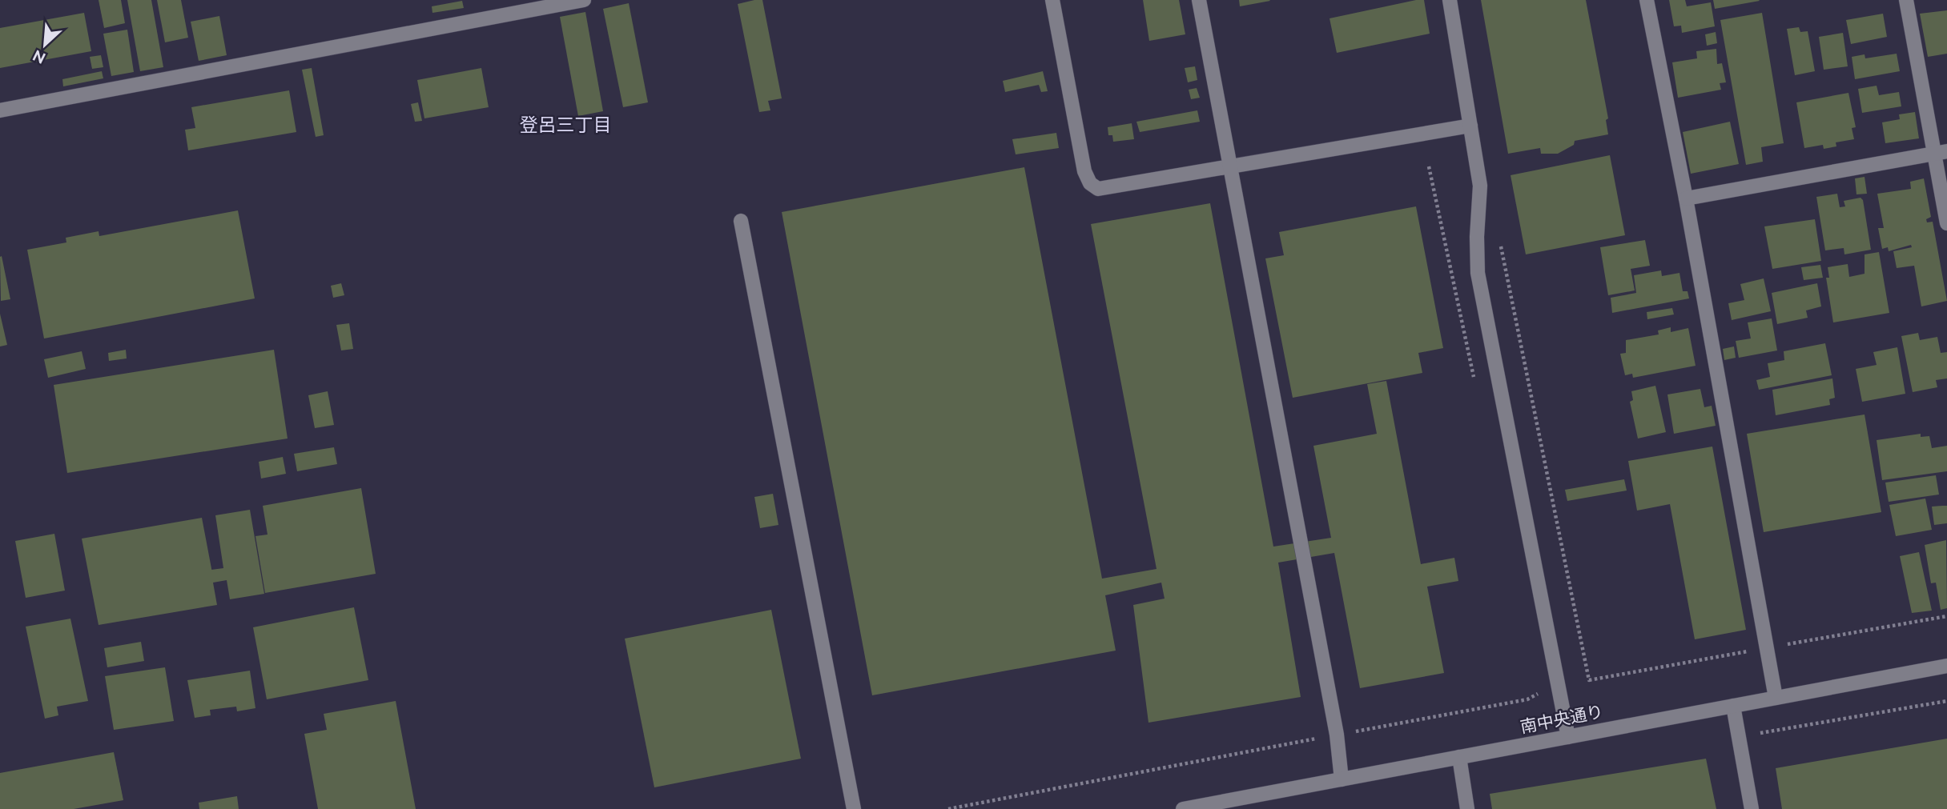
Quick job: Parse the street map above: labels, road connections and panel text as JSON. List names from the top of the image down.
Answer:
{
  "streets": {
    "street": ["南中央通り"]
  },
  "districts": ["登呂三丁目"],
  "north": "bottom left"
}
